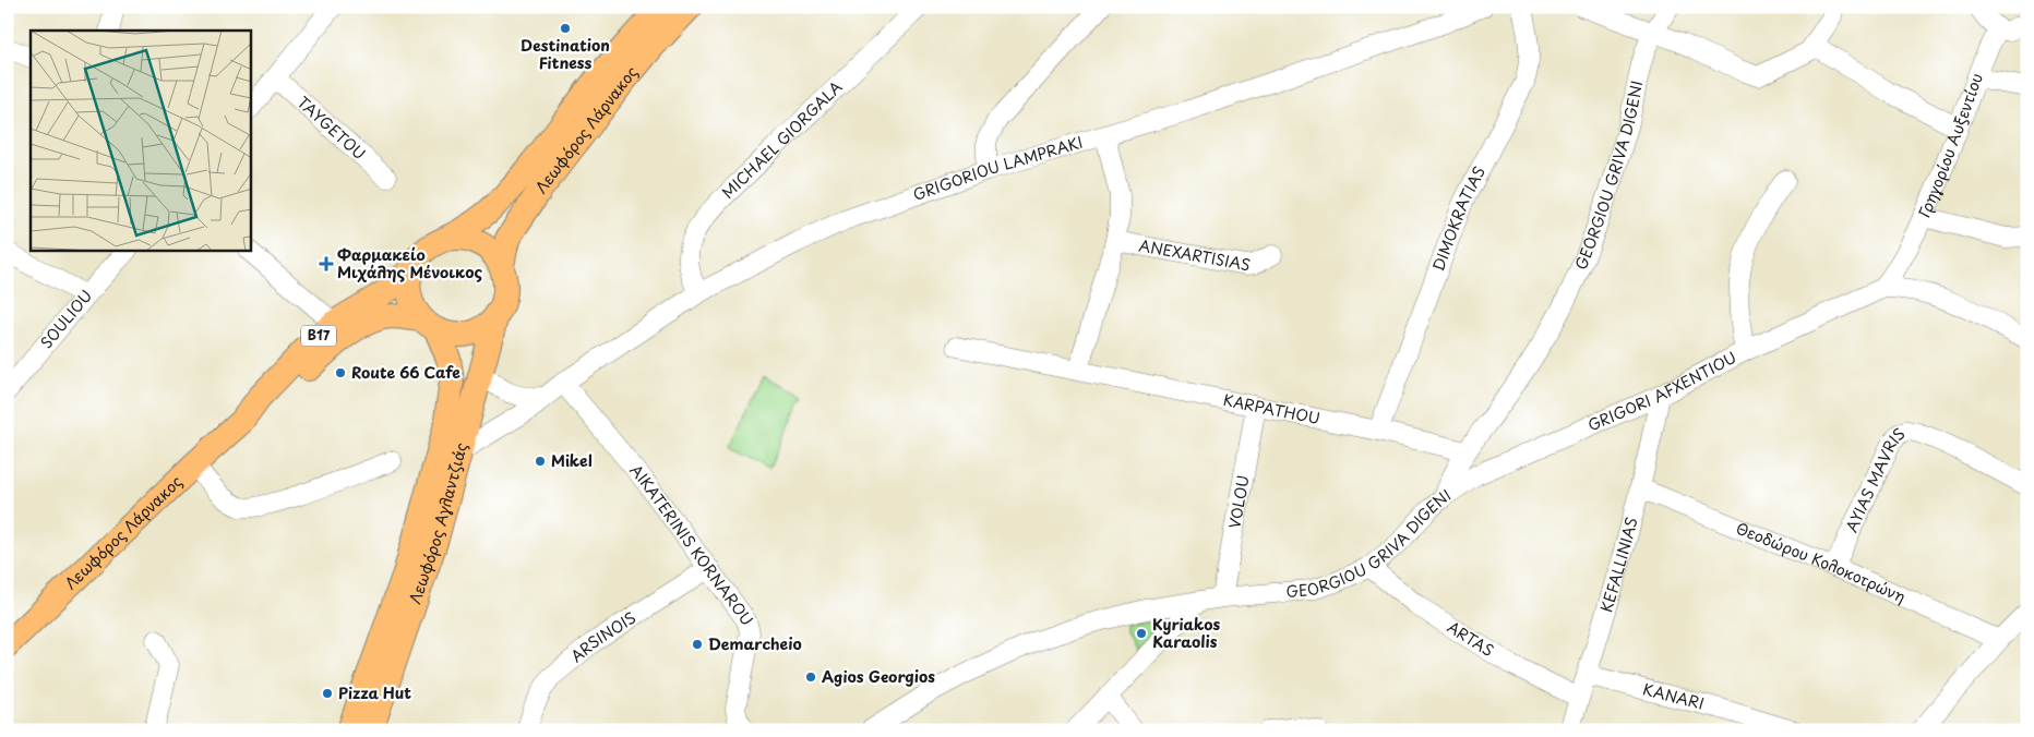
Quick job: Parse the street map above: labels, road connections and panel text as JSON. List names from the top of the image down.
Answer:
{
  "streets": {
    "main road": ["Λεωφόρος Λάρνακος", "B17", "Λεωφόρος Αγλαντζιάς"],
    "street": [
      "TAYGETOU",
      "MICHAEL GIORGALA",
      "Γρηγορίου Αυξεντίου",
      "GRIGORIOU LAMPRAKI",
      "GEORGIOU GRIVA DIGENI",
      "DIMOKRATIAS",
      "ANEXARTISIAS",
      "SOULIOU",
      "GRIGORI AFXENTIOU",
      "KARPATHOU",
      "AYIAS MAVRIS",
      "VOLOU",
      "AIKATERINIS KORNAROU",
      "Θεοδώρου Κολοκοτρώνη",
      "KEFALLINIAS",
      "ARSINOIS",
      "ARTAS",
      "KANARI"
    ]
  },
  "crossings": [
    ["Λεωφόρος Λάρνακος", "Λεωφόρος Αγλαντζιάς"],
    ["MICHAEL GIORGALA", "GRIGORIOU LAMPRAKI"],
    ["Γρηγορίου Αυξεντίου", "GRIGORI AFXENTIOU"],
    ["GRIGORIOU LAMPRAKI", "Λεωφόρος Αγλαντζιάς"],
    ["GRIGORIOU LAMPRAKI", "AIKATERINIS KORNAROU"],
    ["GEORGIOU GRIVA DIGENI", "GRIGORI AFXENTIOU"],
    ["GEORGIOU GRIVA DIGENI", "KARPATHOU"],
    ["GEORGIOU GRIVA DIGENI", "VOLOU"],
    ["GEORGIOU GRIVA DIGENI", "ARTAS"],
    ["DIMOKRATIAS", "KARPATHOU"],
    ["GRIGORI AFXENTIOU", "KEFALLINIAS"],
    ["KARPATHOU", "VOLOU"],
    ["AYIAS MAVRIS", "Θεοδώρου Κολοκοτρώνη"],
    ["AIKATERINIS KORNAROU", "ARSINOIS"],
    ["Θεοδώρου Κολοκοτρώνη", "KEFALLINIAS"],
    ["KEFALLINIAS", "ARTAS"],
    ["KEFALLINIAS", "KANARI"]
  ],
  "places": {
    "other": [
      "Destination Fitness",
      "Route 66 Cafe",
      "Mikel",
      "Kyriakos Karaolis",
      "Demarcheio",
      "Agios Georgios",
      "Pizza Hut"
    ],
    "health": ["Φαρμακείο Μιχάλης Μένοικος"]
  }
}
